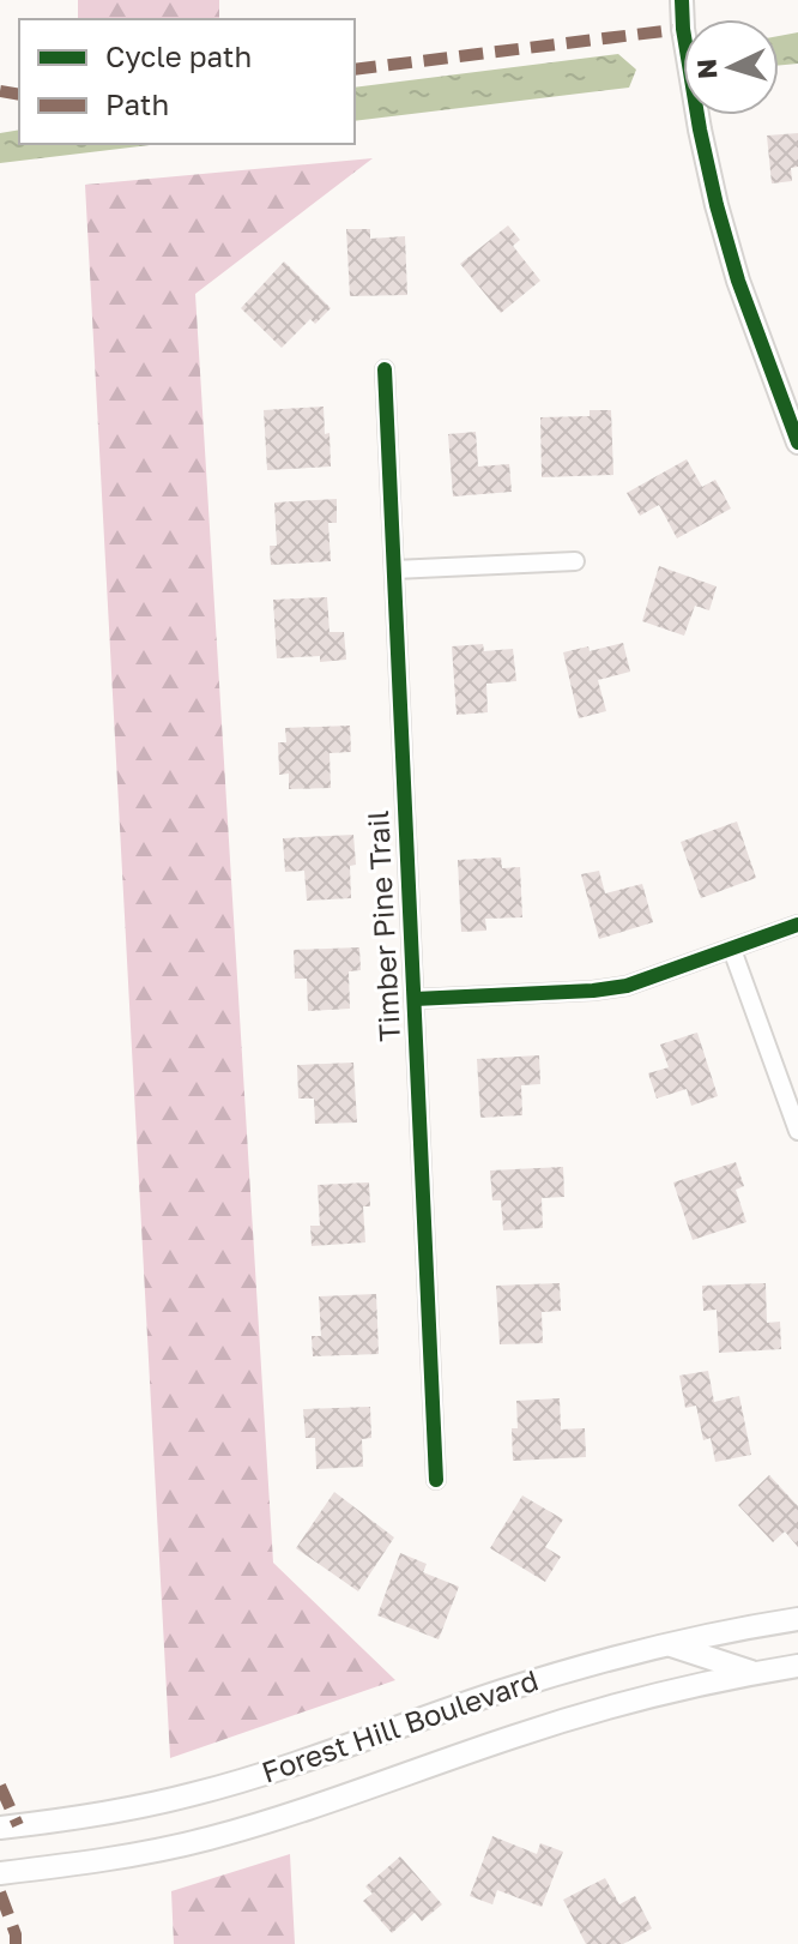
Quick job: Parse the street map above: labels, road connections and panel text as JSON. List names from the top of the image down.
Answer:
{
  "streets": {
    "main road": ["Forest Hill Boulevard"],
    "street": ["Timber Pine Trail"]
  },
  "legend": ["Cycle path", "Path"],
  "north": "left"
}
